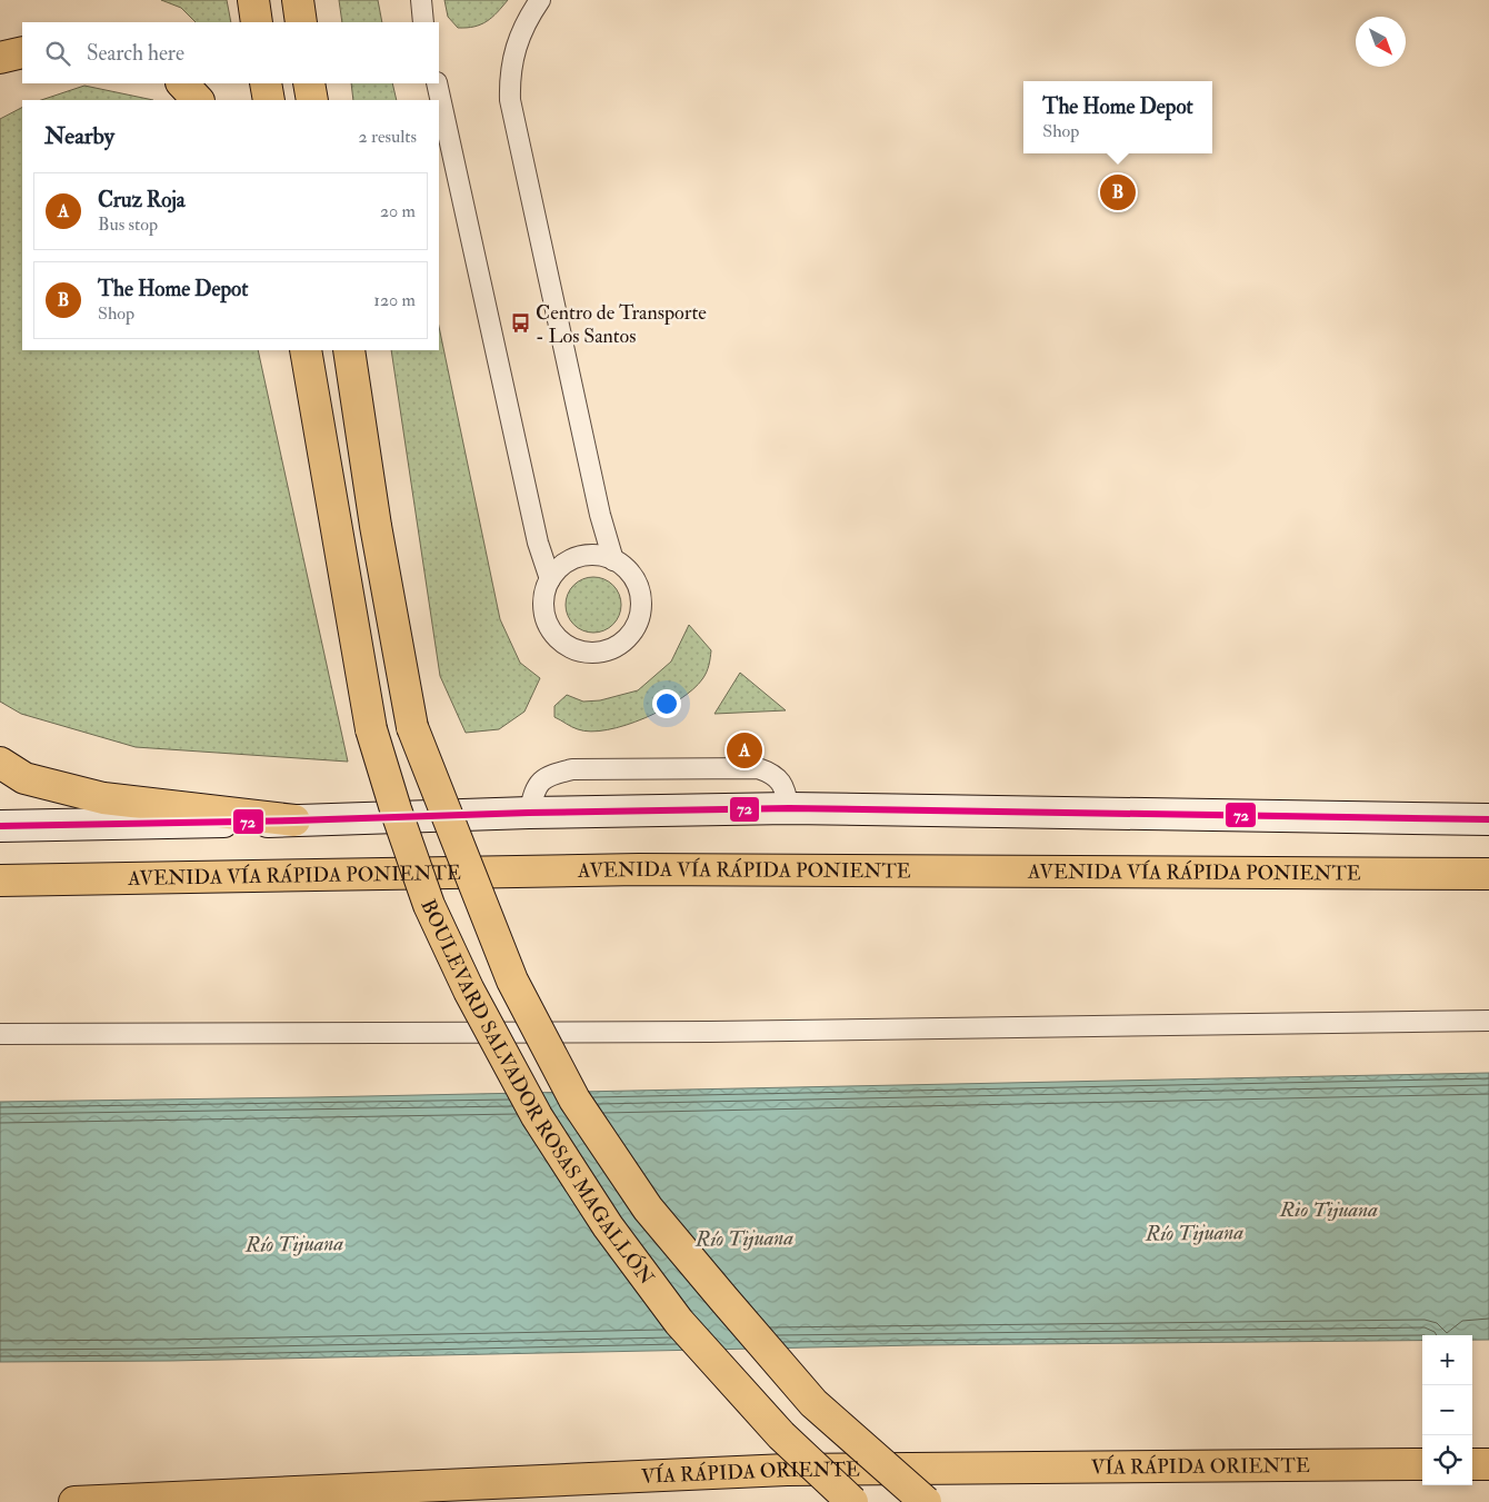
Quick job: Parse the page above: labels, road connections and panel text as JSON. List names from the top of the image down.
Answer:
{
  "streets": {
    "highway": ["AVENIDA VÍA RÁPIDA PONIENTE", "BOULEVARD SALVADOR ROSAS MAGALLÓN", "VÍA RÁPIDA ORIENTE"]
  },
  "water": ["Rio Tijuana", "Río Tijuana"],
  "places": {
    "bus stop": ["Centro de Transporte - Los Santos"]
  },
  "lines": ["transit line 72"],
  "north": "bottom right",
  "page": {
    "search": "Search here",
    "popup": ["The Home Depot", "Shop"],
    "heading": ["Nearby", "2 results"],
    "pins": ["B", "A"],
    "list": [
      {
        "mark": "A",
        "name": "Cruz Roja",
        "note": "Bus stop",
        "value": "20 m"
      },
      {
        "mark": "B",
        "name": "The Home Depot",
        "note": "Shop",
        "value": "120 m"
      }
    ],
    "map_buttons": ["+", "−"]
  }
}
